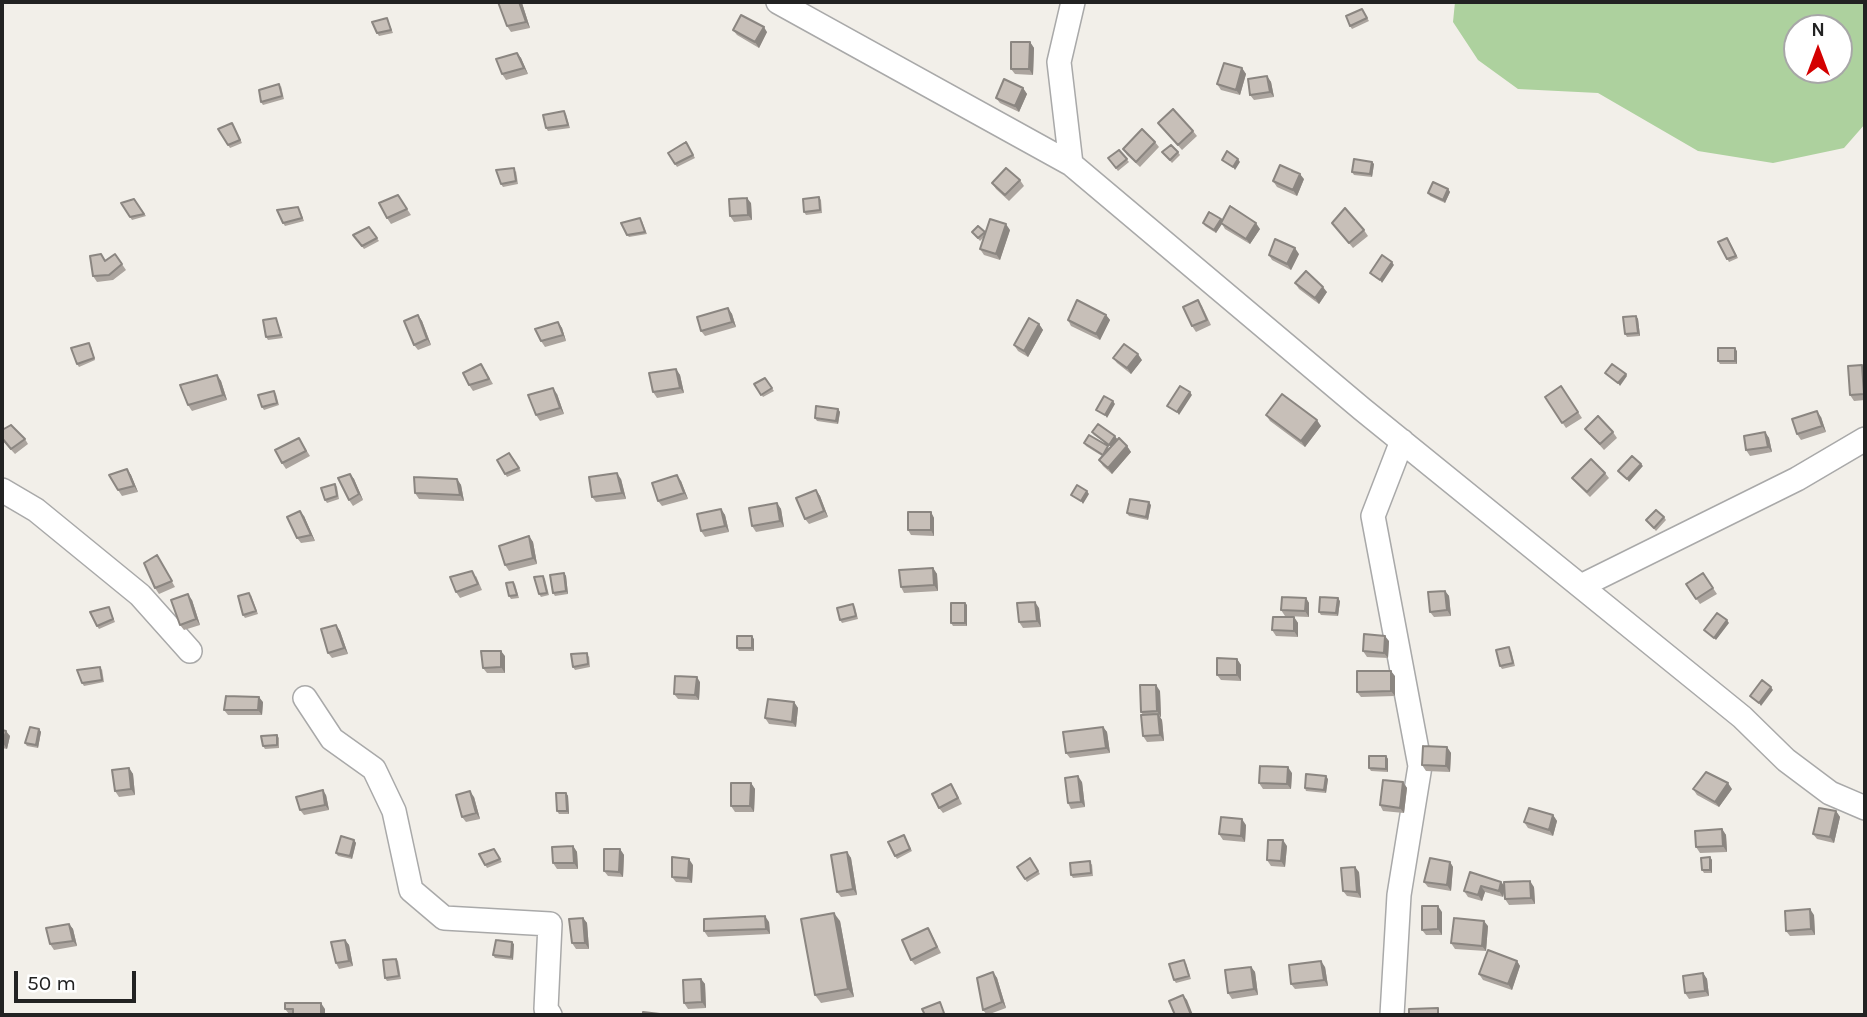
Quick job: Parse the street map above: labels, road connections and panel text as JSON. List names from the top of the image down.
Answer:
{
  "scale_bar": "50 m",
  "north": "top"
}
